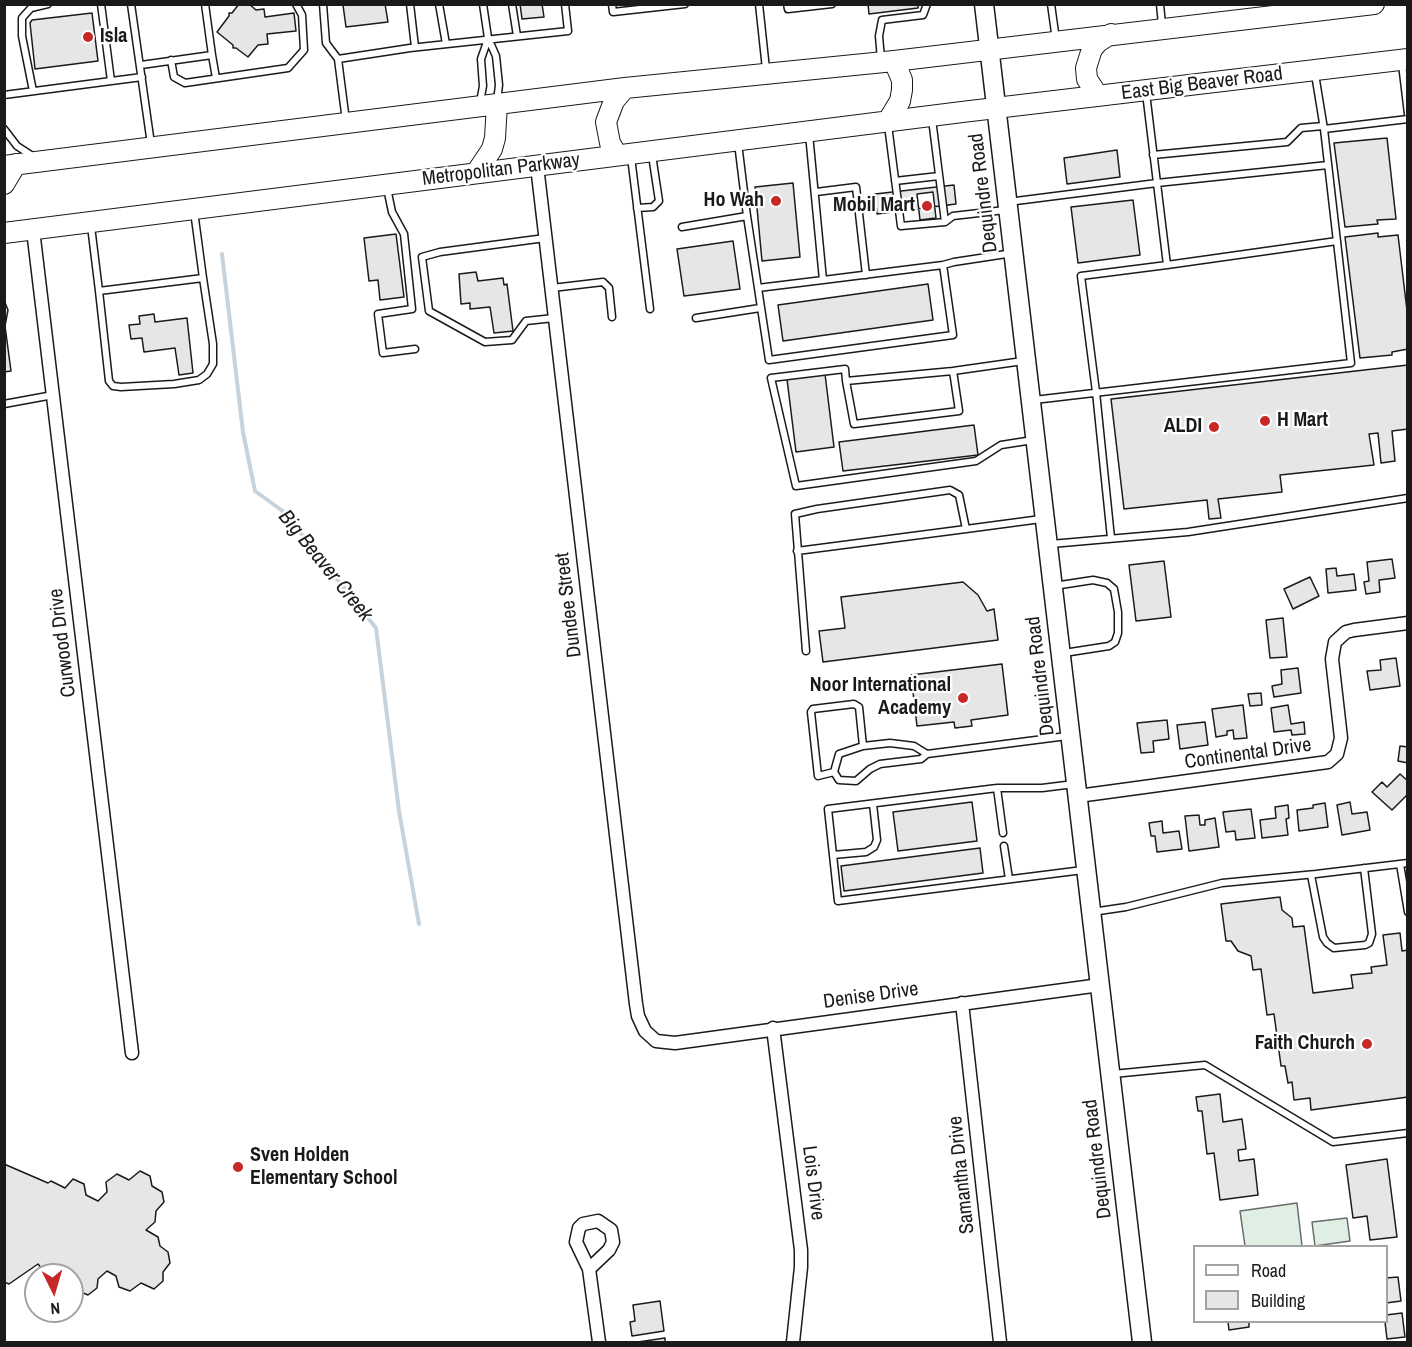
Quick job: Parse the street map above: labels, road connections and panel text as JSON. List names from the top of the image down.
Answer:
{
  "streets": {
    "main road": ["East Big Beaver Road", "Metropolitan Parkway", "Dequindre Road"],
    "street": [
      "Dundee Street",
      "Curwood Drive",
      "Continental Drive",
      "Denise Drive",
      "Samantha Drive",
      "Lois Drive"
    ]
  },
  "crossings": [
    ["East Big Beaver Road", "Metropolitan Parkway"],
    ["East Big Beaver Road", "Dequindre Road"],
    ["Metropolitan Parkway", "Dequindre Road"],
    ["Metropolitan Parkway", "Dundee Street"],
    ["Metropolitan Parkway", "Curwood Drive"],
    ["Dequindre Road", "Continental Drive"],
    ["Dequindre Road", "Denise Drive"],
    ["Dundee Street", "Denise Drive"],
    ["Denise Drive", "Samantha Drive"],
    ["Denise Drive", "Lois Drive"]
  ],
  "water": ["Big Beaver Creek"],
  "places": [
    "Isla",
    "Ho Wah",
    "Mobil Mart",
    "H Mart",
    "ALDI",
    "Noor International Academy",
    "Faith Church",
    "Sven Holden Elementary School"
  ],
  "legend": ["Road", "Building"],
  "north": "bottom"
}
